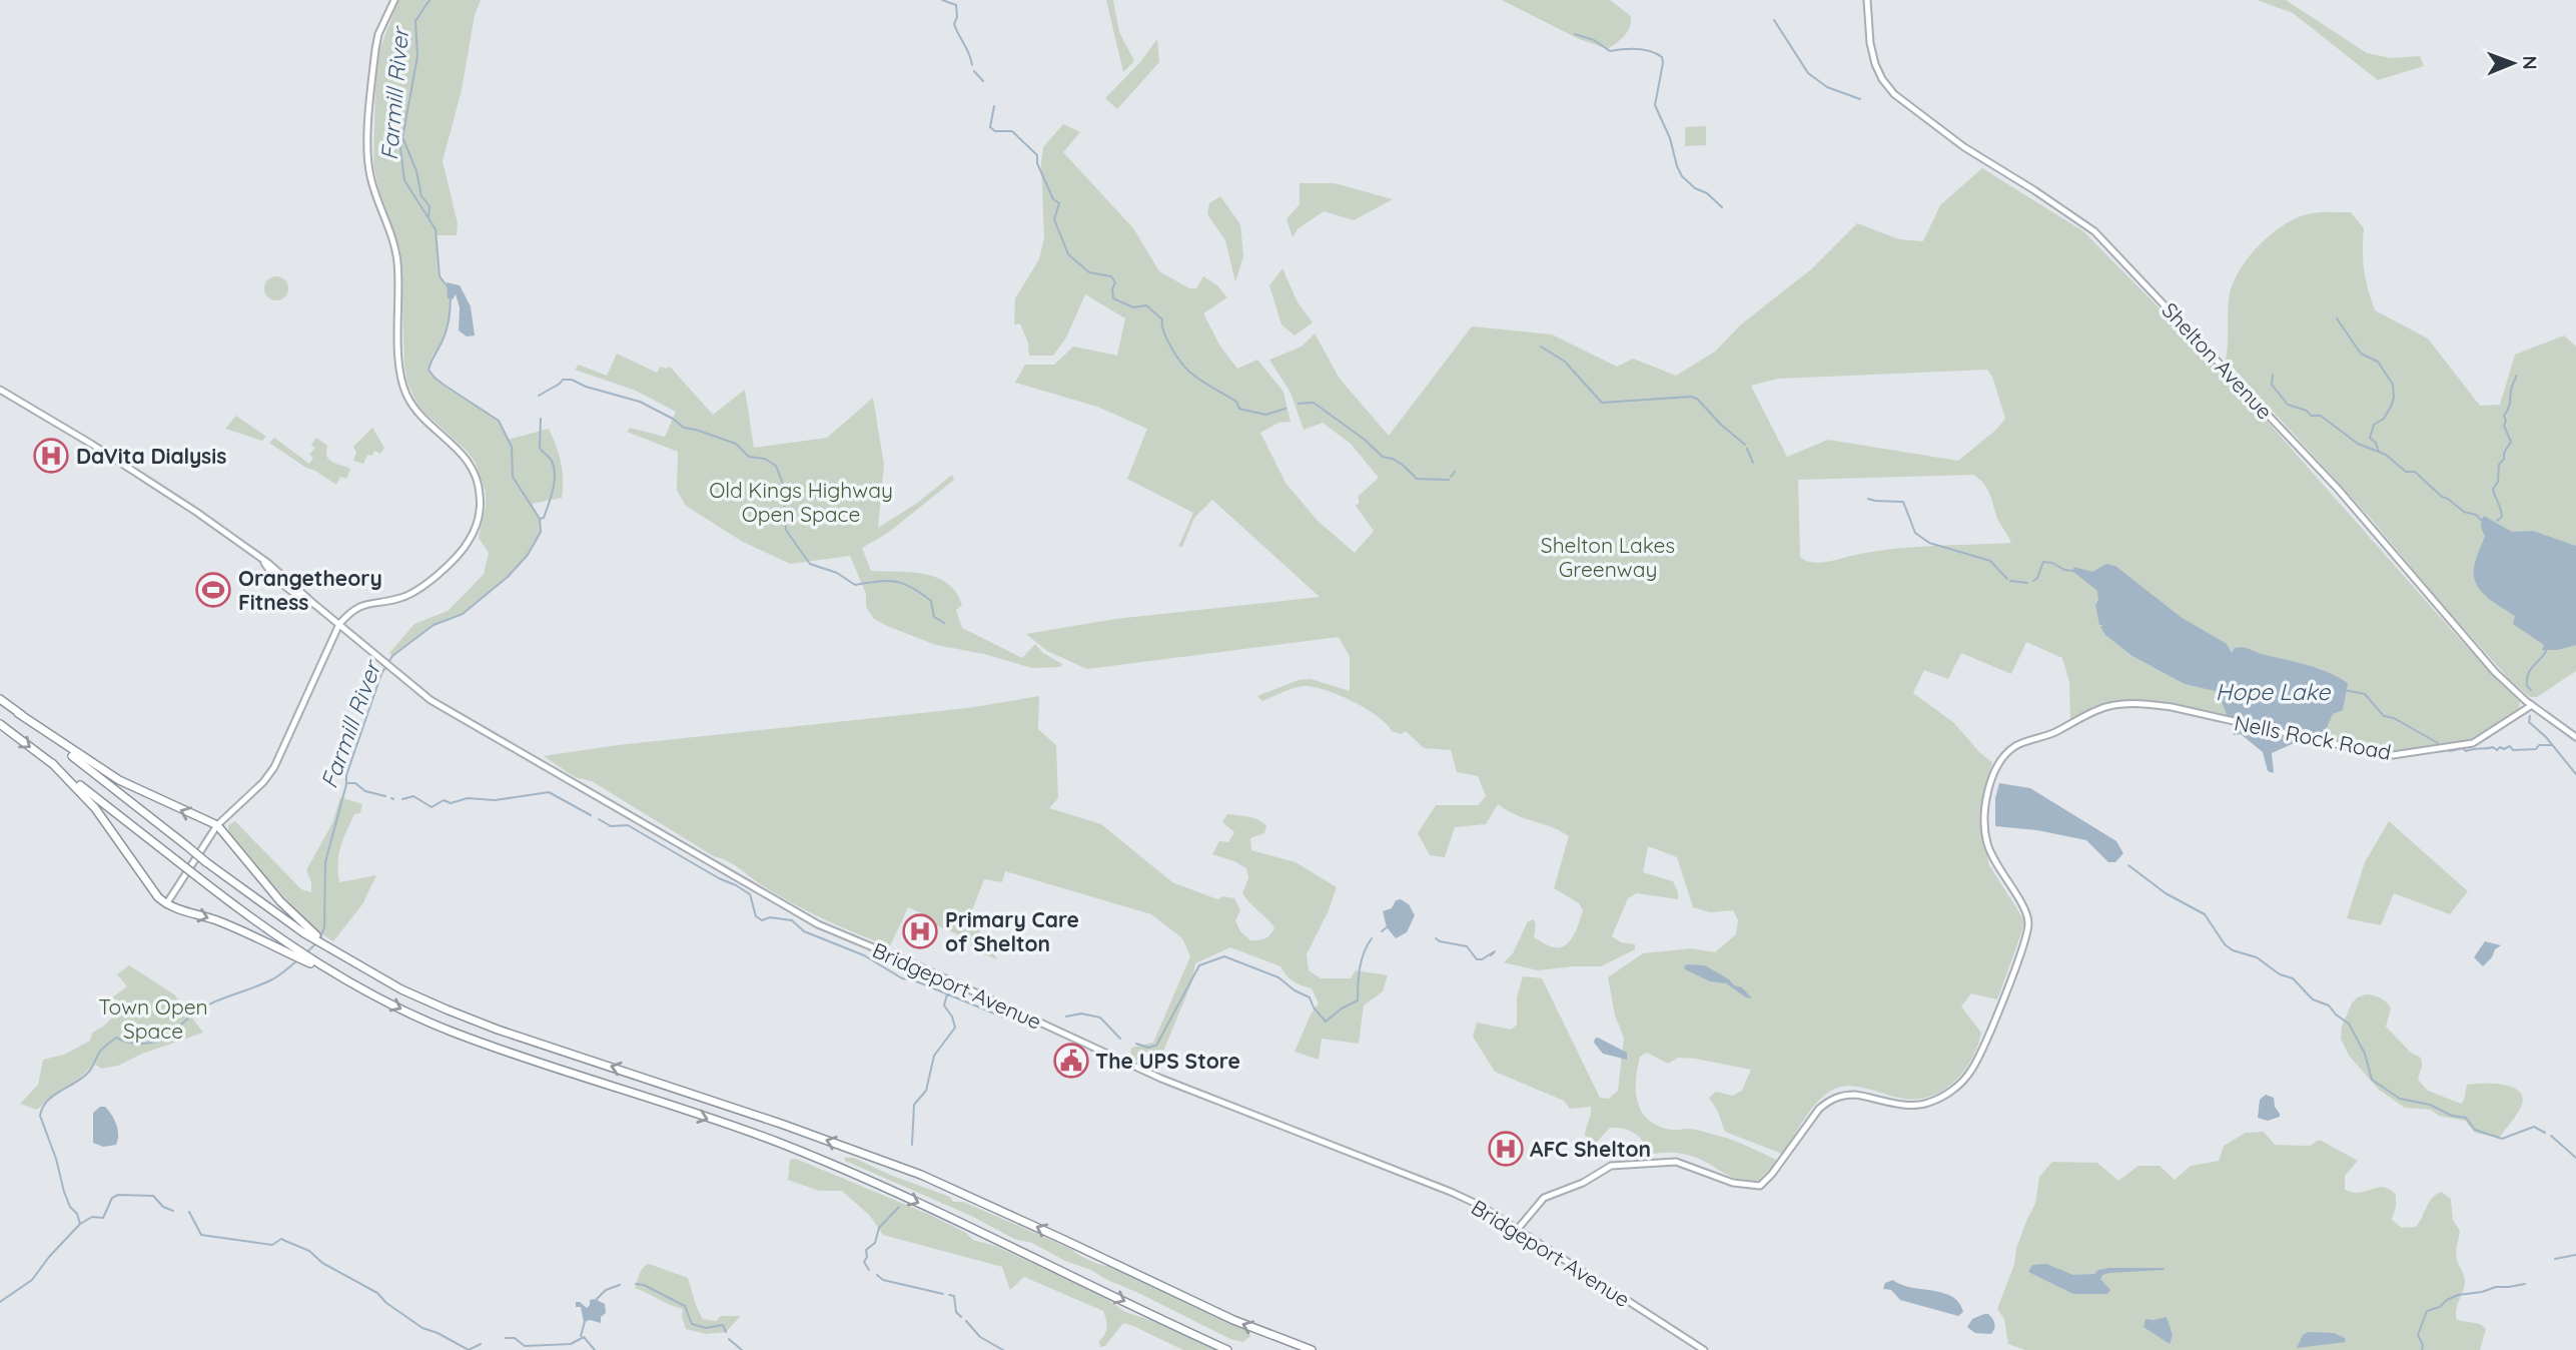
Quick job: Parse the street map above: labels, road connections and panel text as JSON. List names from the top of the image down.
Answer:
{
  "streets": {
    "main road": ["Shelton Avenue", "Nells Rock Road", "Bridgeport Avenue"]
  },
  "crossings": [
    ["Shelton Avenue", "Nells Rock Road"],
    ["Nells Rock Road", "Bridgeport Avenue"]
  ],
  "water": ["Farmill River", "Hope Lake"],
  "parks": ["Old Kings Highway Open Space", "Shelton Lakes Greenway", "Town Open Space"],
  "places": {
    "hospital": ["DaVita Dialysis", "Primary Care of Shelton", "AFC Shelton"],
    "sports": ["Orangetheory Fitness"],
    "public building": ["The UPS Store"]
  },
  "north": "right"
}
